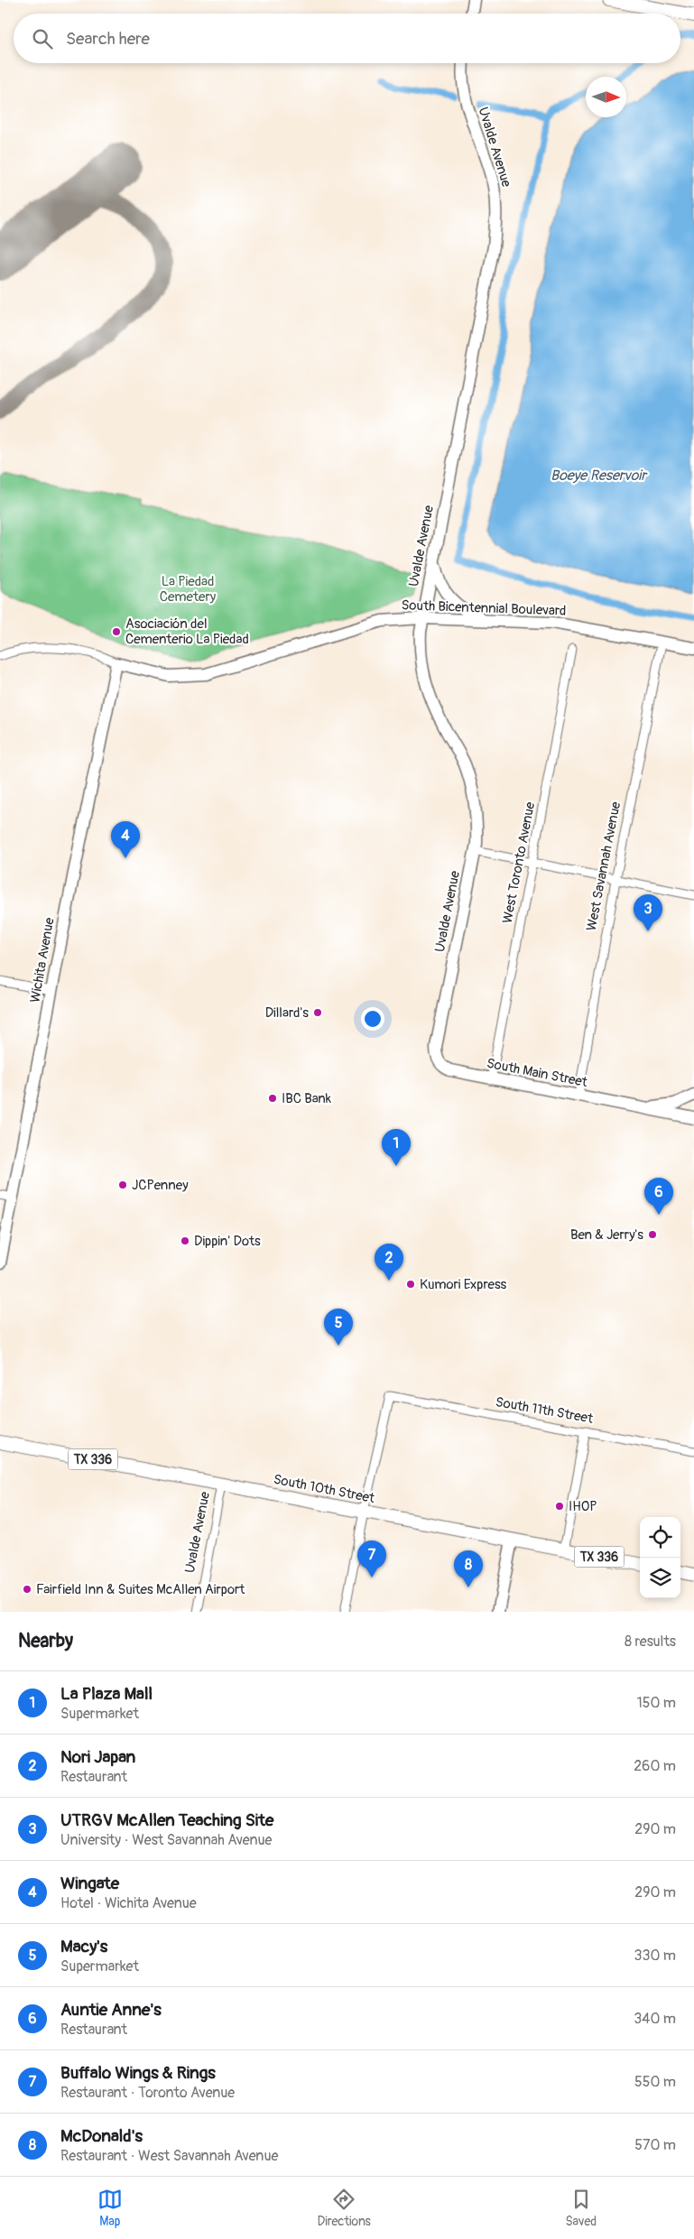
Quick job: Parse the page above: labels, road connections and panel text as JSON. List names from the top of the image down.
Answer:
{
  "streets": {
    "main road": ["TX 336", "South 10th Street"],
    "street": [
      "Uvalde Avenue",
      "South Bicentennial Boulevard",
      "West Toronto Avenue",
      "West Savannah Avenue",
      "Wichita Avenue",
      "South Main Street",
      "South 11th Street"
    ]
  },
  "crossings": [
    ["Uvalde Avenue", "South Bicentennial Boulevard"],
    ["Uvalde Avenue", "South Main Street"],
    ["Uvalde Avenue", "South 10th Street"],
    ["South Bicentennial Boulevard", "West Savannah Avenue"],
    ["South Bicentennial Boulevard", "Wichita Avenue"],
    ["West Toronto Avenue", "South Main Street"],
    ["West Savannah Avenue", "South Main Street"],
    ["South 11th Street", "South 10th Street"]
  ],
  "water": ["Boeye Reservoir"],
  "parks": ["La Piedad Cemetery"],
  "places": [
    "Asociación del Cementerio La Piedad",
    "Dillard's",
    "IBC Bank",
    "JCPenney",
    "Ben & Jerry's",
    "Dippin' Dots",
    "Kumori Express",
    "IHOP",
    "Fairfield Inn & Suites McAllen Airport"
  ],
  "north": "right",
  "page": {
    "search": "Search here",
    "pins": [
      "4",
      "3",
      "1",
      "6",
      "2",
      "5",
      "7",
      "8"
    ],
    "heading": ["Nearby", "8 results"],
    "list": [
      {
        "mark": "1",
        "name": "La Plaza Mall",
        "note": "Supermarket",
        "value": "150 m"
      },
      {
        "mark": "2",
        "name": "Nori Japan",
        "note": "Restaurant",
        "value": "260 m"
      },
      {
        "mark": "3",
        "name": "UTRGV McAllen Teaching Site",
        "note": "University · West Savannah Avenue",
        "value": "290 m"
      },
      {
        "mark": "4",
        "name": "Wingate",
        "note": "Hotel · Wichita Avenue",
        "value": "290 m"
      },
      {
        "mark": "5",
        "name": "Macy's",
        "note": "Supermarket",
        "value": "330 m"
      },
      {
        "mark": "6",
        "name": "Auntie Anne's",
        "note": "Restaurant",
        "value": "340 m"
      },
      {
        "mark": "7",
        "name": "Buffalo Wings & Rings",
        "note": "Restaurant · Toronto Avenue",
        "value": "550 m"
      },
      {
        "mark": "8",
        "name": "McDonald's",
        "note": "Restaurant · West Savannah Avenue",
        "value": "570 m"
      }
    ],
    "nav": ["Map", "Directions", "Saved"]
  }
}
